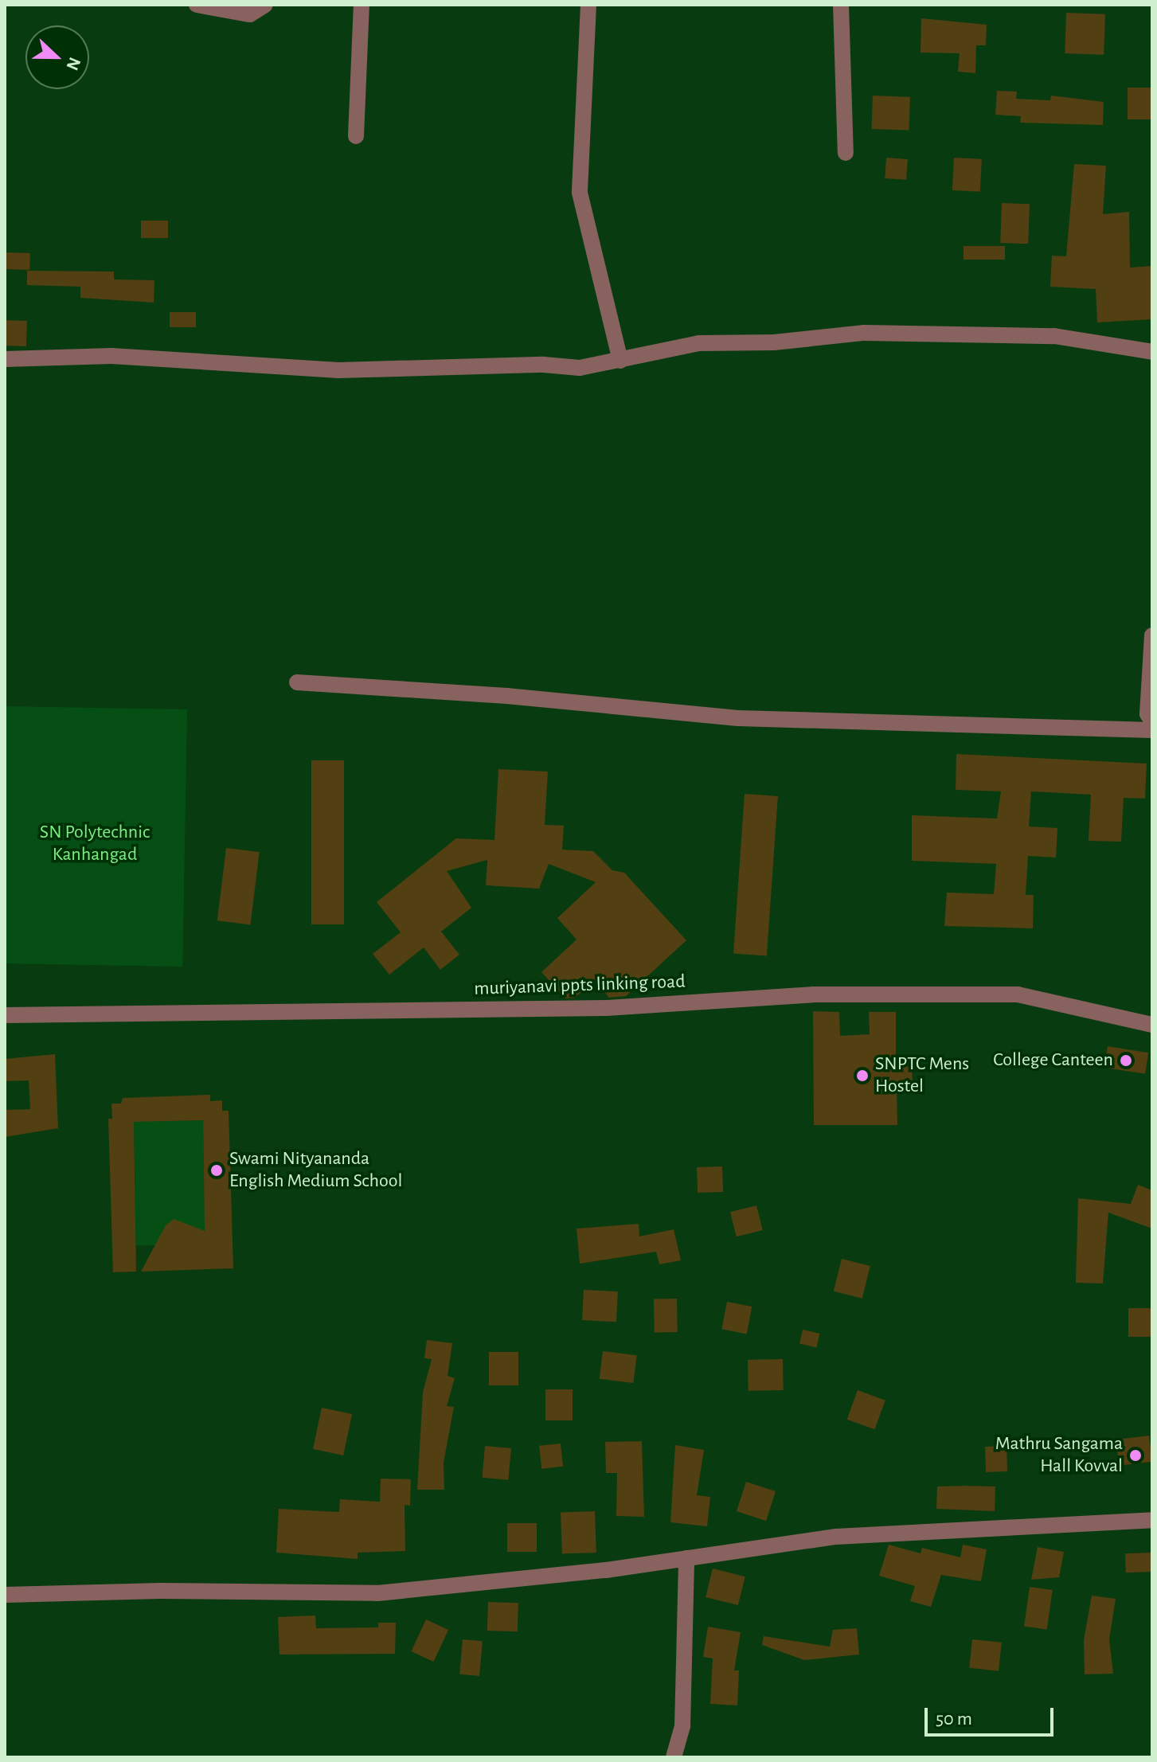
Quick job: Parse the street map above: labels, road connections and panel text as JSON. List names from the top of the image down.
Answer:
{
  "streets": {
    "street": ["muriyanavi ppts linking road"]
  },
  "parks": ["SN Polytechnic Kanhangad"],
  "places": [
    "College Canteen",
    "SNPTC Mens Hostel",
    "Swami Nityananda English Medium School",
    "Mathru Sangama Hall Kovval"
  ],
  "scale_bar": "50 m",
  "north": "right"
}
